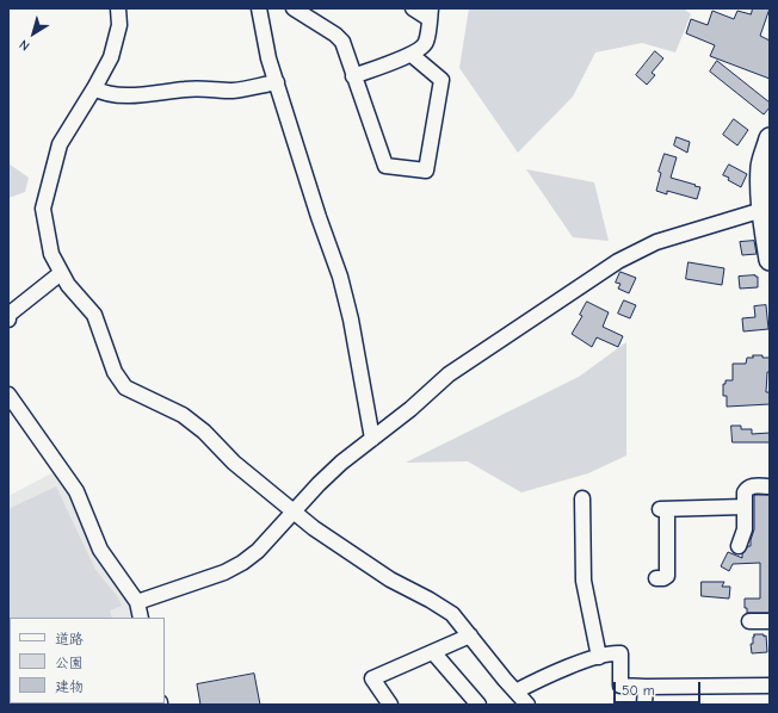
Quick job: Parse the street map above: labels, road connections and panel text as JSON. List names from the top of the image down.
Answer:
{
  "legend": ["道路", "公園", "建物"],
  "scale_bar": "50 m",
  "north": "bottom left"
}
